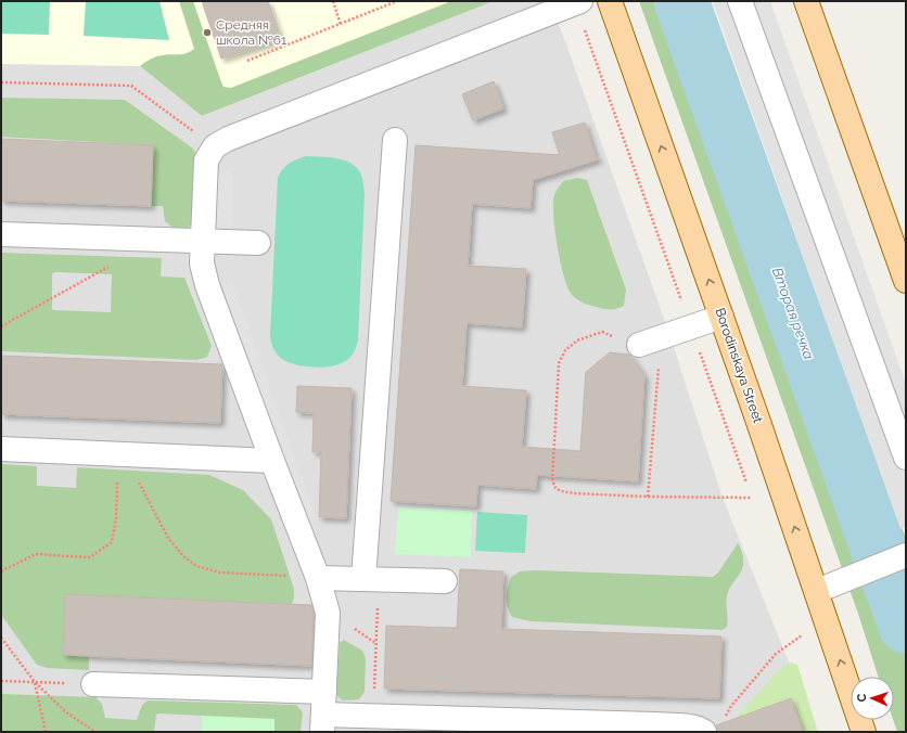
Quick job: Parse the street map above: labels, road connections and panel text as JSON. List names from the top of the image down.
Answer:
{
  "streets": {
    "main road": ["Borodinskaya Street"]
  },
  "water": ["Вторая речка"],
  "places": ["Средняя школа №61"],
  "north": "left"
}
